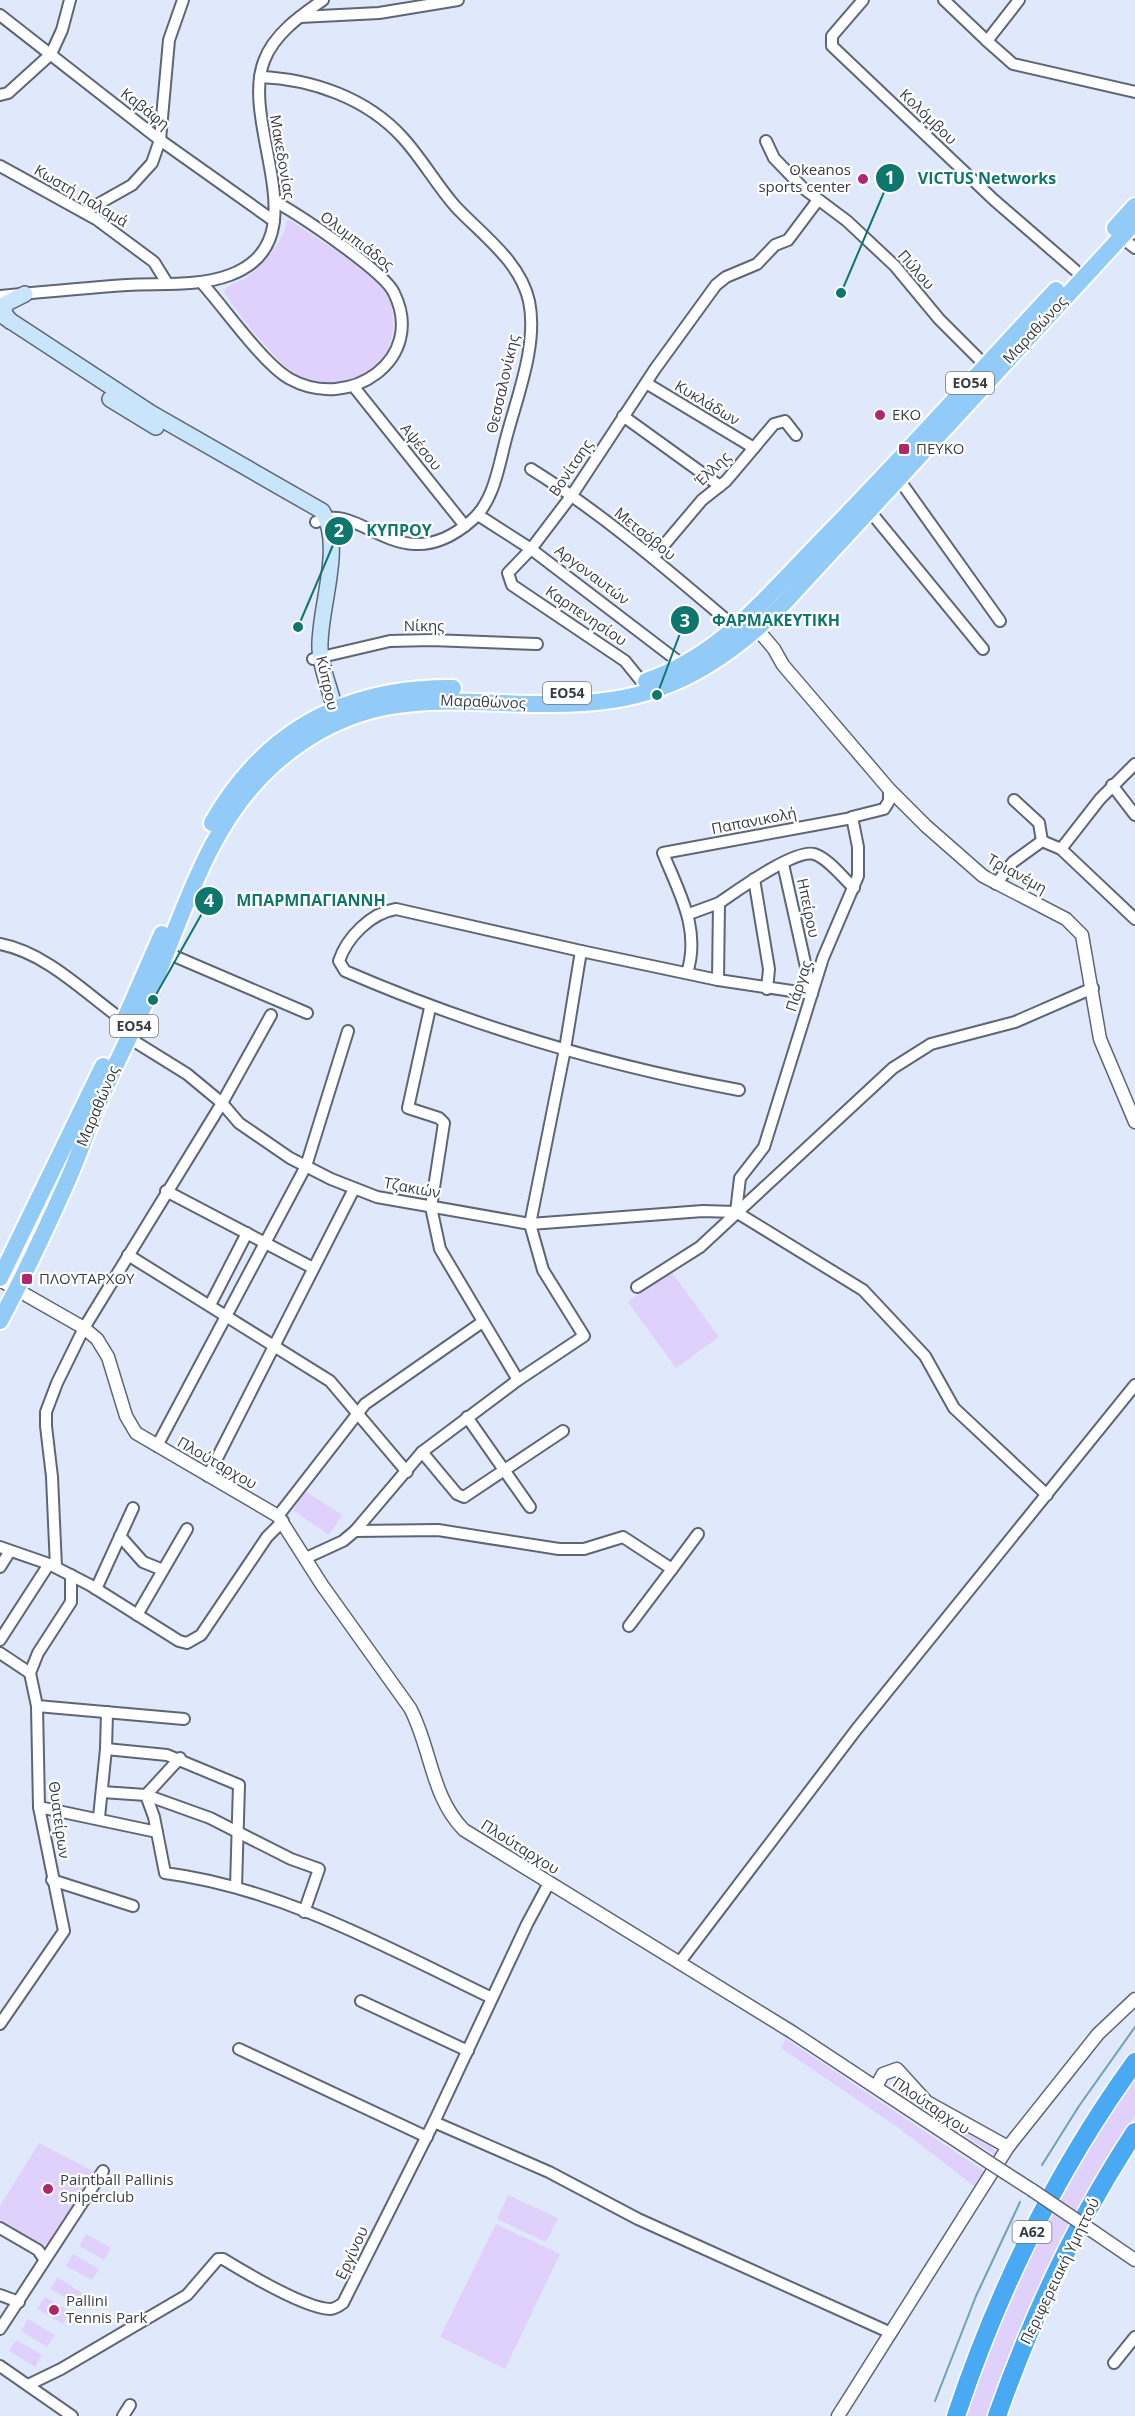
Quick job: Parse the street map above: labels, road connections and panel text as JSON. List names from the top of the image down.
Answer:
{
  "streets": {
    "highway": ["Α62", "Περιφερειακή Υμηττού"],
    "main road": ["Μαραθώνος", "ΕΟ54", "Κύπρου"],
    "street": [
      "Καβάφη",
      "Κολόμβου",
      "Μακεδονίας",
      "Κωστή Παλαμά",
      "Ολυμπιάδος",
      "Πύλου",
      "Θεσσαλονίκης",
      "Κυκλάδων",
      "Αψέσου",
      "Βονίτσης",
      "Έλλης",
      "Μετσόβου",
      "Αργοναυτών",
      "Καρπενησίου",
      "Νίκης",
      "Παπανικολή",
      "Τριανέμη",
      "Ηπείρου",
      "Πάργας",
      "Τζακιών",
      "Πλούταρχου",
      "Θυατείρων",
      "Εργίνου"
    ]
  },
  "crossings": [
    ["Καβάφη", "Μακεδονίας"],
    ["Κολόμβου", "Μαραθώνος"],
    ["Μακεδονίας", "Κωστή Παλαμά"],
    ["Μακεδονίας", "Ολυμπιάδος"],
    ["Μακεδονίας", "Θεσσαλονίκης"],
    ["Ολυμπιάδος", "Αψέσου"],
    ["Πύλου", "Μαραθώνος"],
    ["Πύλου", "Βονίτσης"],
    ["Μαραθώνος", "Μετσόβου"],
    ["Μαραθώνος", "Αργοναυτών"],
    ["Μαραθώνος", "Καρπενησίου"],
    ["Μαραθώνος", "Κύπρου"],
    ["Μαραθώνος", "Τριανέμη"],
    ["Μαραθώνος", "Τζακιών"],
    ["Μαραθώνος", "Πλούταρχου"],
    ["Θεσσαλονίκης", "Αψέσου"],
    ["Θεσσαλονίκης", "Αργοναυτών"],
    ["Θεσσαλονίκης", "Κύπρου"],
    ["Κυκλάδων", "Βονίτσης"],
    ["Κυκλάδων", "Έλλης"],
    ["Βονίτσης", "Μετσόβου"],
    ["Βονίτσης", "Αργοναυτών"],
    ["Βονίτσης", "Καρπενησίου"],
    ["Έλλης", "Μετσόβου"],
    ["Μετσόβου", "Τριανέμη"],
    ["Νίκης", "Κύπρου"],
    ["Παπανικολή", "Πάργας"],
    ["Ηπείρου", "Πάργας"],
    ["Πάργας", "Τζακιών"],
    ["Πλούταρχου", "Εργίνου"]
  ],
  "places": {
    "other": [
      "Okeanos sports center",
      "VICTUS Networks",
      "EKO",
      "ΚΥΠΡΟΥ",
      "ΦΑΡΜΑΚΕΥΤΙΚΗ",
      "ΜΠΑΡΜΠΑΓΙΑΝΝΗ",
      "Paintball Pallinis Sniperclub",
      "Pallini Tennis Park"
    ],
    "transit": ["ΠΕΥΚΟ", "ΠΛΟΥΤΑΡΧΟΥ"]
  }
}
